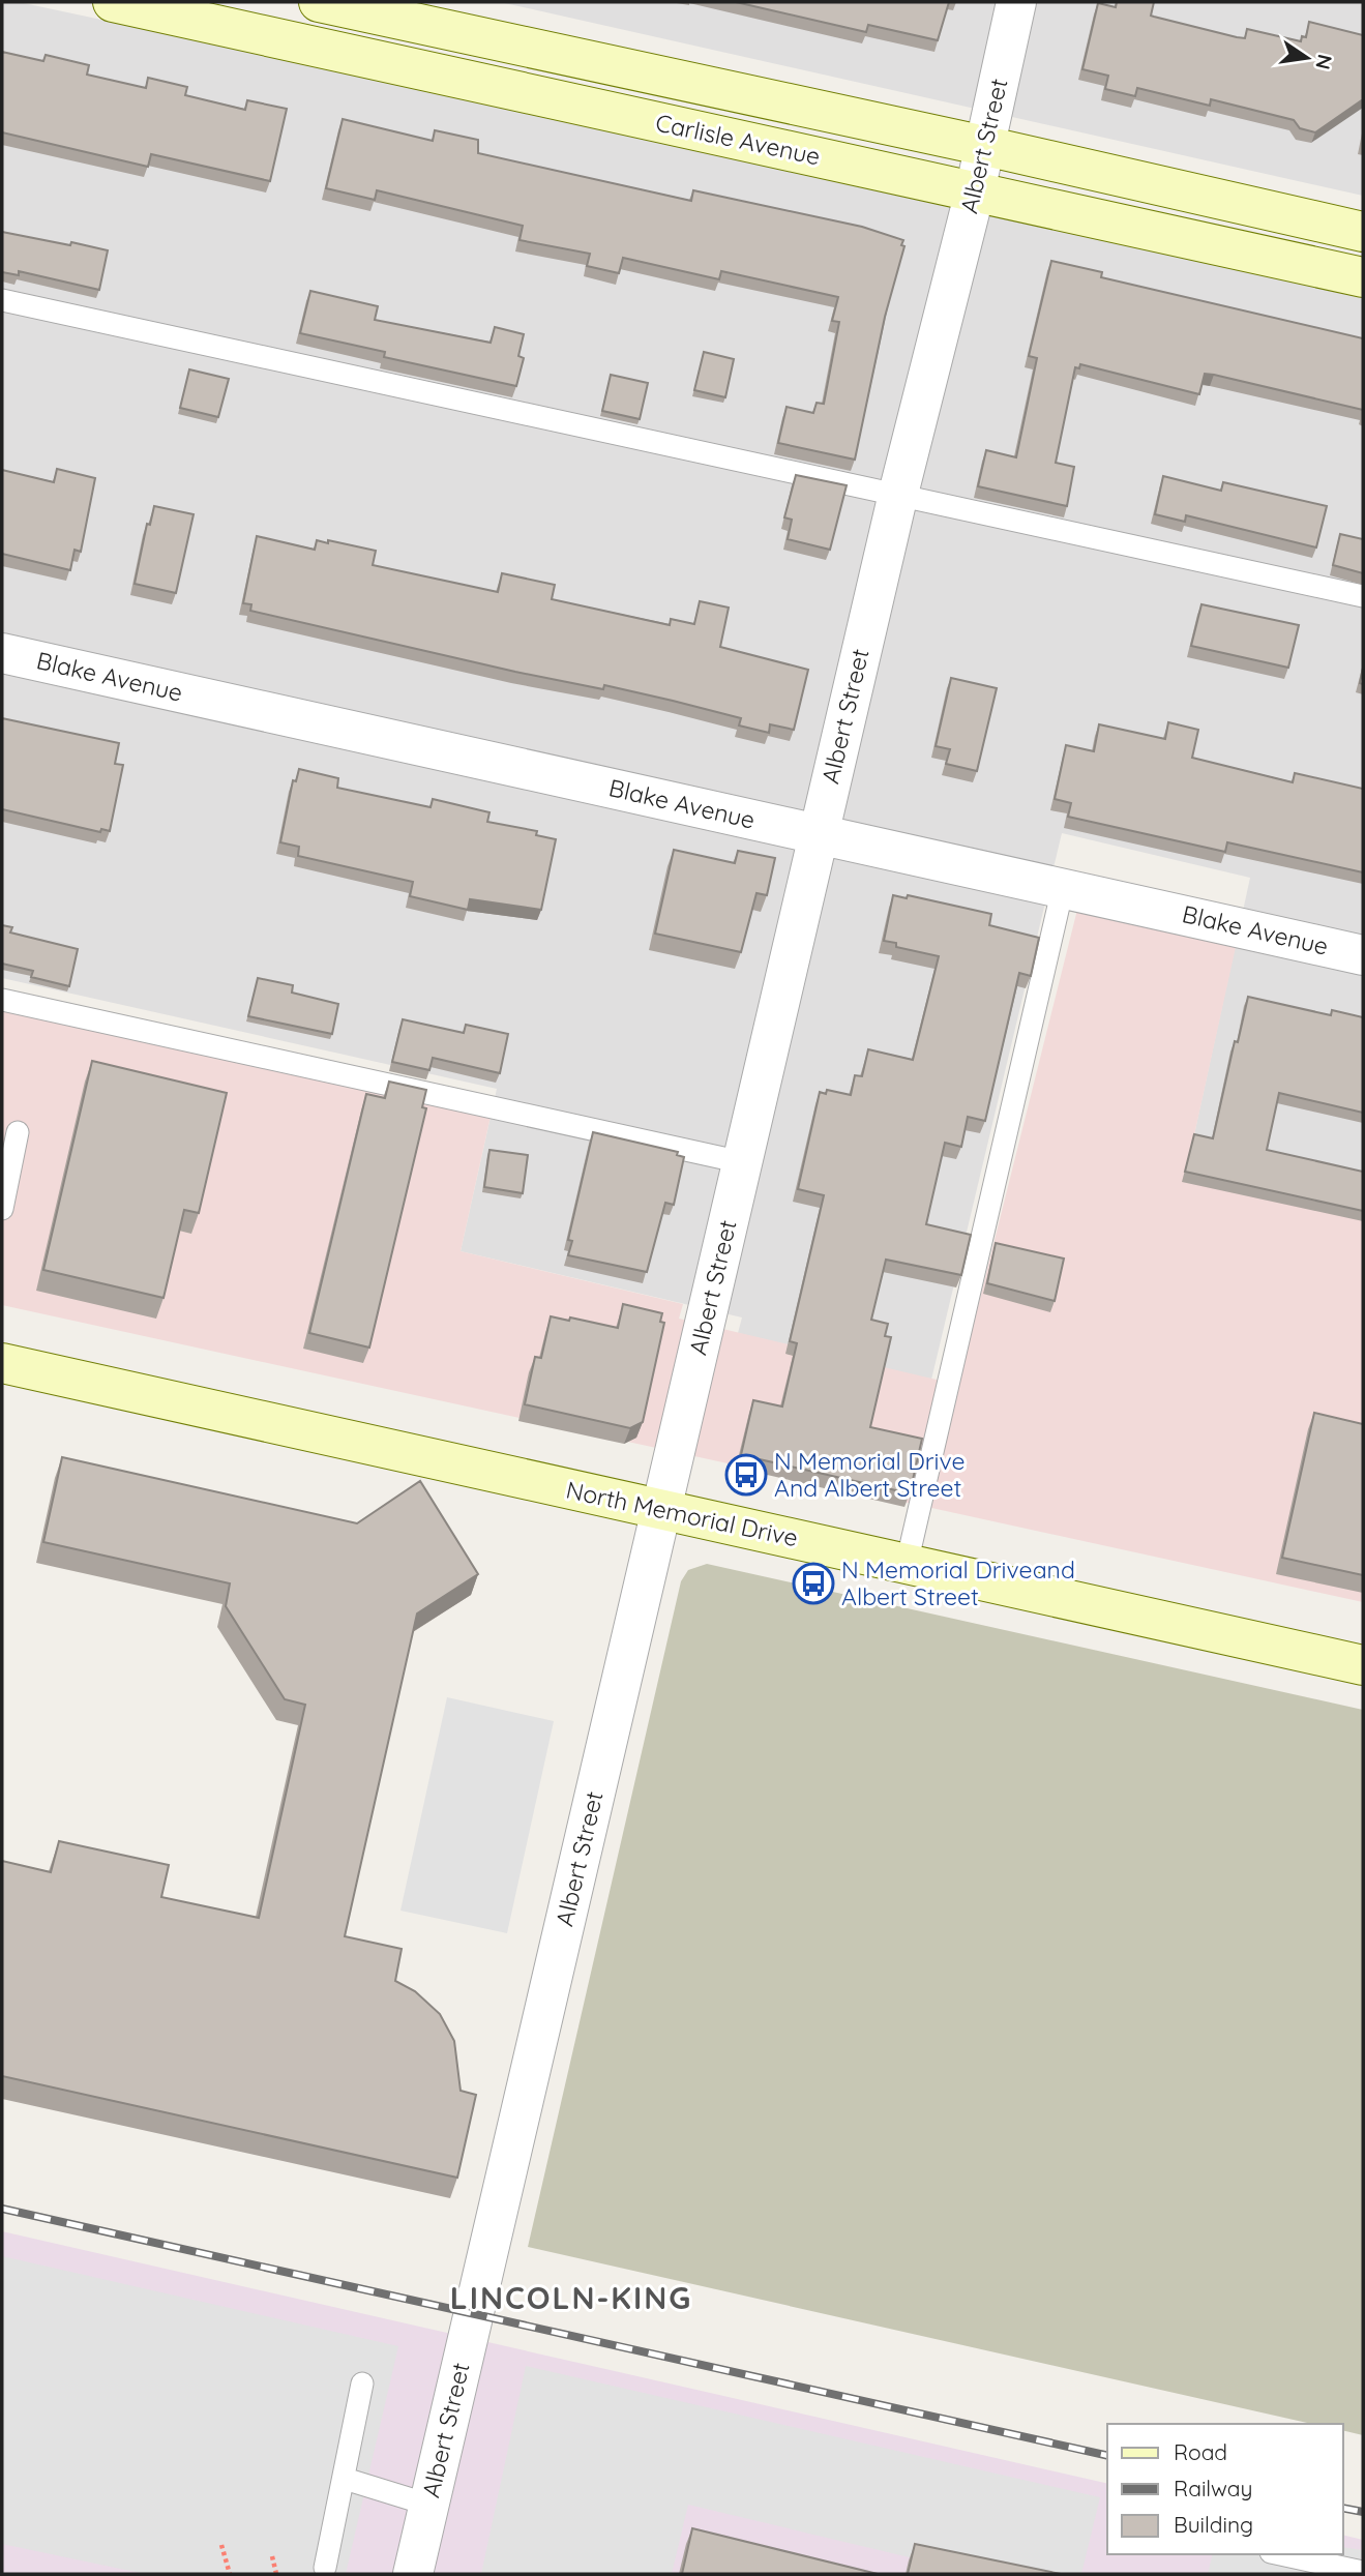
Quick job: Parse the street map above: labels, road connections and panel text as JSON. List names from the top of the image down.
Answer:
{
  "streets": {
    "street": [
      "Carlisle Avenue",
      "Albert Street",
      "Blake Avenue",
      "North Memorial Drive"
    ]
  },
  "crossings": [
    ["Carlisle Avenue", "Albert Street"],
    ["Albert Street", "Blake Avenue"],
    ["Albert Street", "North Memorial Drive"]
  ],
  "districts": ["LINCOLN-KING"],
  "places": {
    "bus stop": ["N Memorial Drive And Albert Street", "N Memorial Driveand Albert Street"]
  },
  "legend": ["Road", "Railway", "Building"],
  "north": "right"
}
